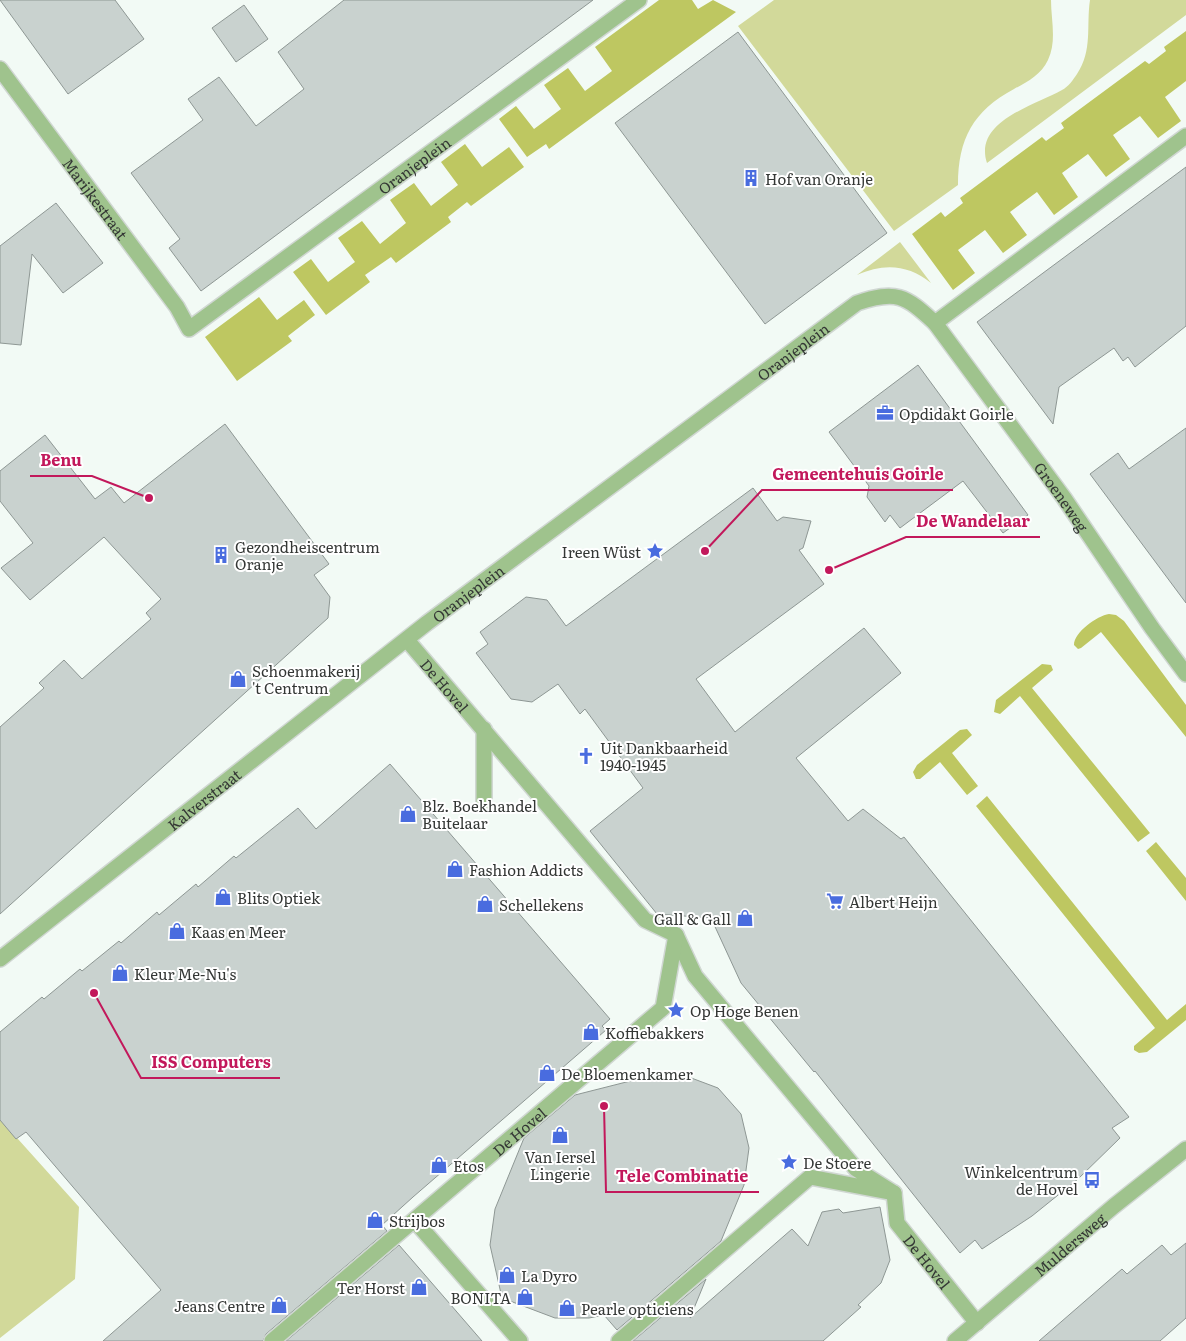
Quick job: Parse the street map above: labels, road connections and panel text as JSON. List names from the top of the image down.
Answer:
{
  "streets": {
    "street": [
      "Oranjeplein",
      "Marijkestraat",
      "Groeneweg",
      "De Hovel",
      "Kalverstraat",
      "Muldersweg"
    ]
  },
  "crossings": [
    ["Oranjeplein", "Marijkestraat"],
    ["Oranjeplein", "Groeneweg"],
    ["Oranjeplein", "De Hovel"],
    ["Oranjeplein", "Kalverstraat"],
    ["De Hovel", "Kalverstraat"],
    ["De Hovel", "Muldersweg"]
  ],
  "places": {
    "building": ["Hof van Oranje", "Gezondheiscentrum Oranje"],
    "office": ["Opdidakt Goirle"],
    "other": [
      "Benu",
      "Gemeentehuis Goirle",
      "De Wandelaar",
      "ISS Computers",
      "Tele Combinatie"
    ],
    "place": ["Ireen Wüst", "Op Hoge Benen", "De Stoere"],
    "shop": [
      "Schoenmakerij 't Centrum",
      "Blz. Boekhandel Buitelaar",
      "Fashion Addicts",
      "Blits Optiek",
      "Schellekens",
      "Gall & Gall",
      "Kaas en Meer",
      "Kleur Me-Nu's",
      "Koffiebakkers",
      "De Bloemenkamer",
      "Van Iersel Lingerie",
      "Etos",
      "Strijbos",
      "La Dyro",
      "Ter Horst",
      "BONITA",
      "Jeans Centre",
      "Pearle opticiens"
    ],
    "church": ["Uit Dankbaarheid 1940-1945"],
    "supermarket": ["Albert Heijn"],
    "bus stop": ["Winkelcentrum de Hovel"]
  }
}
